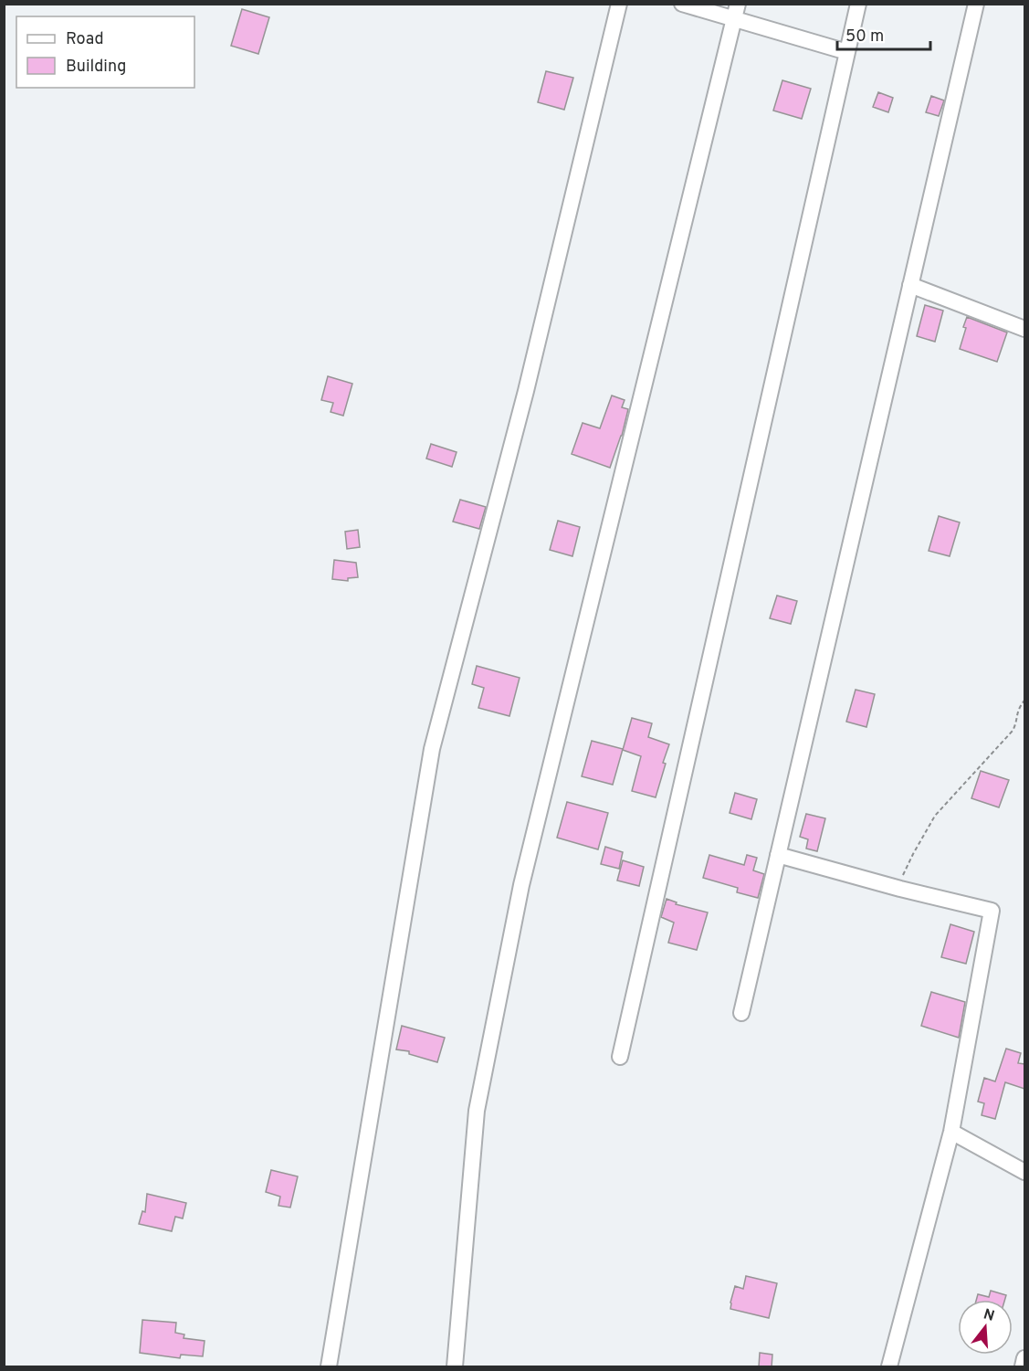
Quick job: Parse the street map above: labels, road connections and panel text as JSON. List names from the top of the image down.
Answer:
{
  "legend": ["Road", "Building"],
  "scale_bar": "50 m",
  "north": "top"
}
